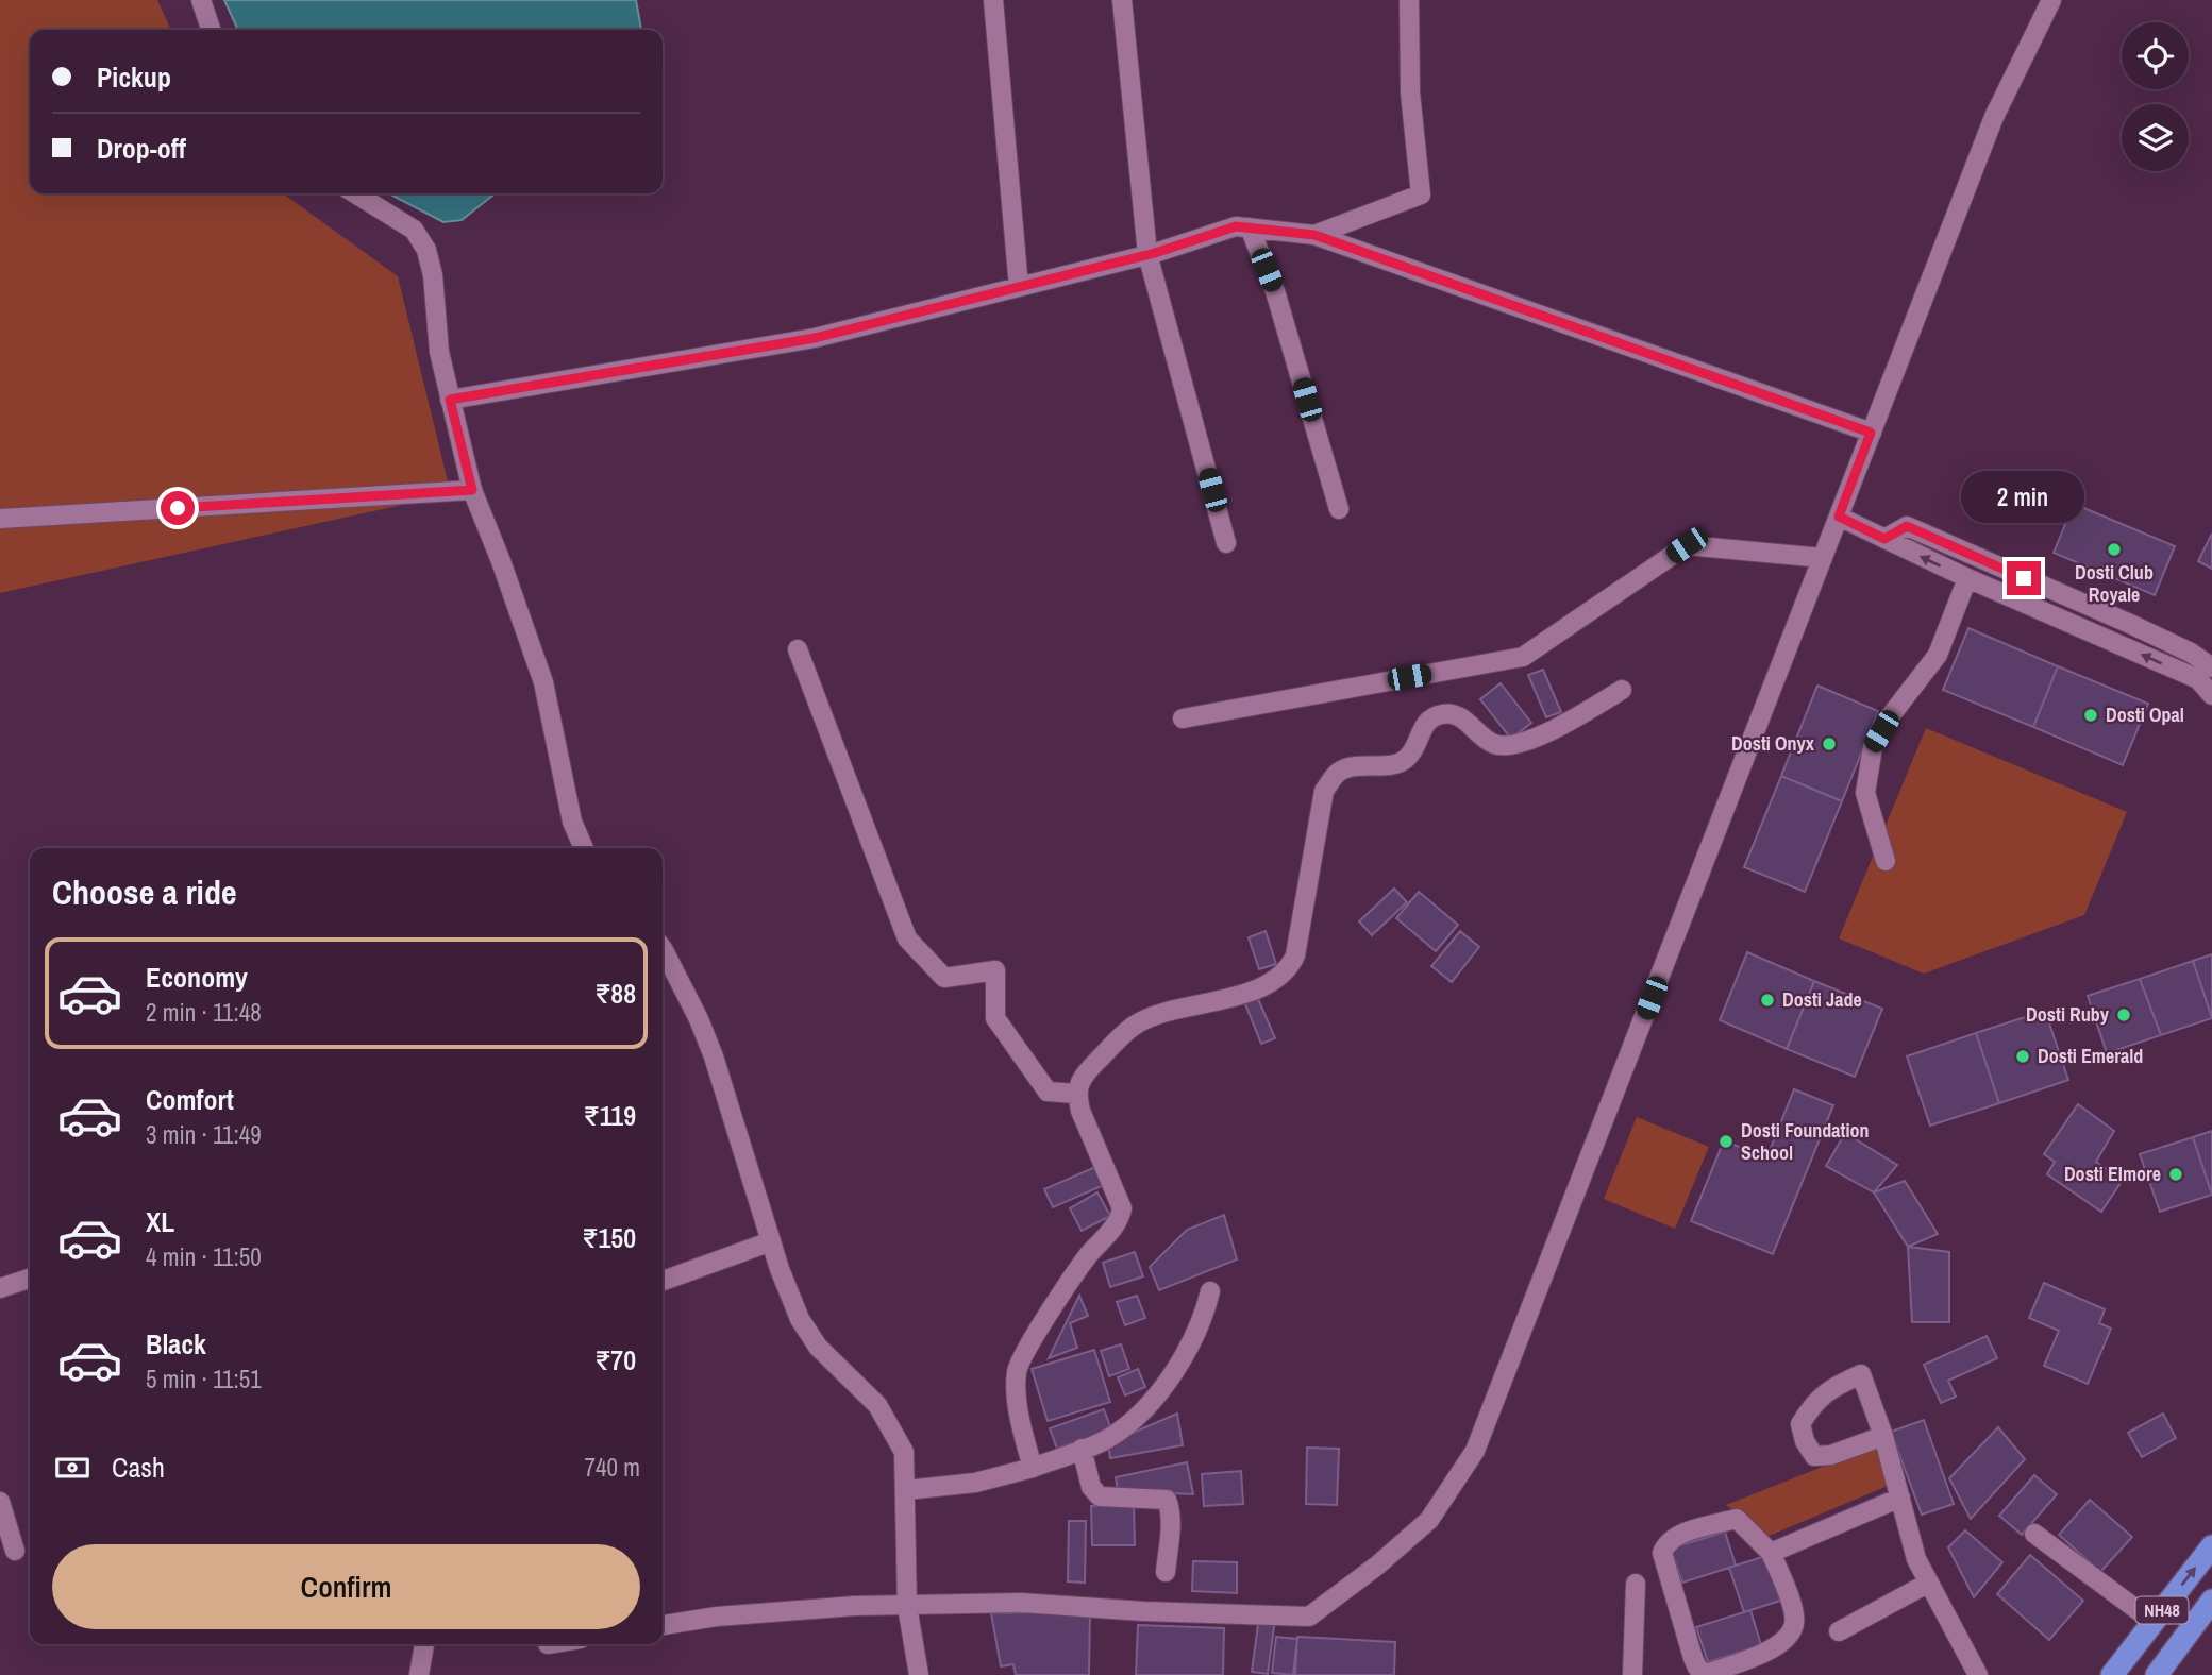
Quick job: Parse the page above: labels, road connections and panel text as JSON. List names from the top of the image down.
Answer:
{
  "streets": {
    "highway": ["NH48"]
  },
  "places": [
    "Dosti Club Royale",
    "Dosti Opal",
    "Dosti Onyx",
    "Dosti Jade",
    "Dosti Ruby",
    "Dosti Emerald",
    "Dosti Foundation School",
    "Dosti Elmore"
  ],
  "page": {
    "banner": ["Pickup", "Drop-off"],
    "bubble": "2 min",
    "heading": "Choose a ride",
    "list": [
      {
        "name": "Economy",
        "note": "2 min · 11:48",
        "value": "₹88"
      },
      {
        "name": "Comfort",
        "note": "3 min · 11:49",
        "value": "₹119"
      },
      {
        "name": "XL",
        "note": "4 min · 11:50",
        "value": "₹150"
      },
      {
        "name": "Black",
        "note": "5 min · 11:51",
        "value": "₹70"
      }
    ],
    "pay": ["Cash", "740 m"],
    "buttons": "Confirm"
  }
}
